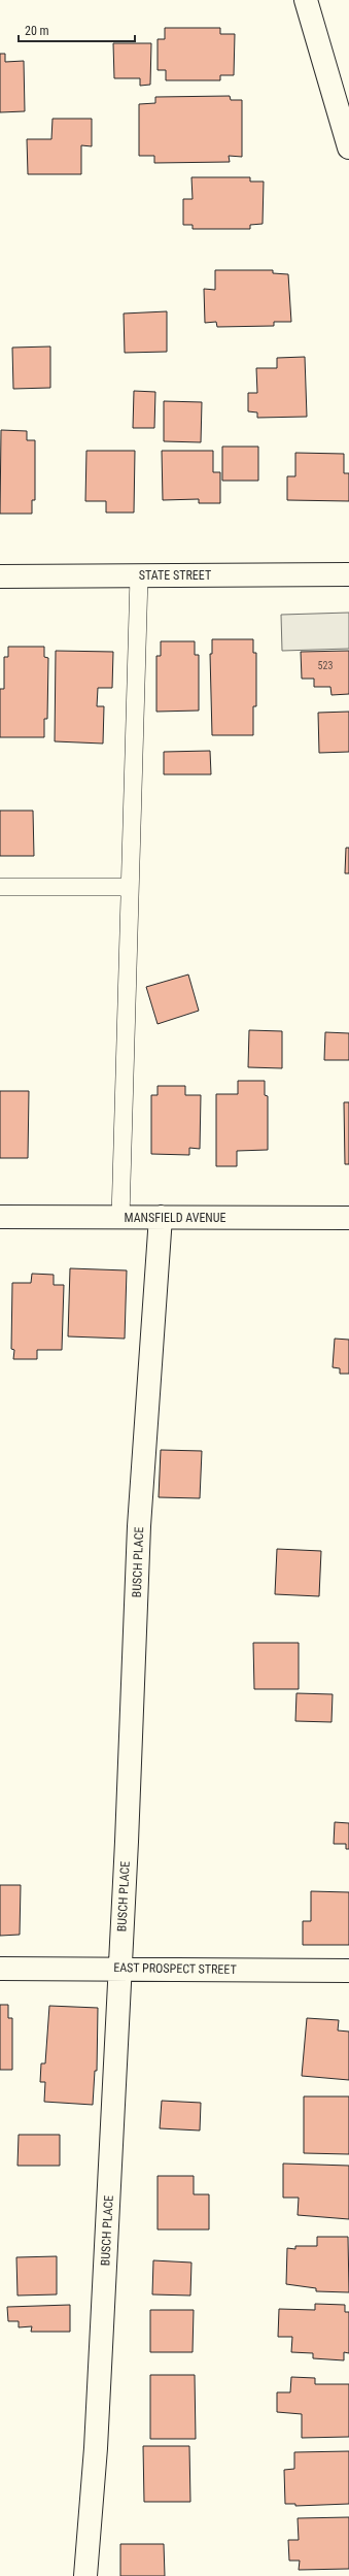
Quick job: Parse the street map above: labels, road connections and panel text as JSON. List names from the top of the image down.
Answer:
{
  "streets": {
    "main road": [
      "STATE STREET",
      "MANSFIELD AVENUE",
      "BUSCH PLACE",
      "EAST PROSPECT STREET"
    ]
  },
  "crossings": [
    ["MANSFIELD AVENUE", "BUSCH PLACE"],
    ["BUSCH PLACE", "EAST PROSPECT STREET"]
  ],
  "house_numbers": ["523"],
  "scale_bar": "20 m"
}
